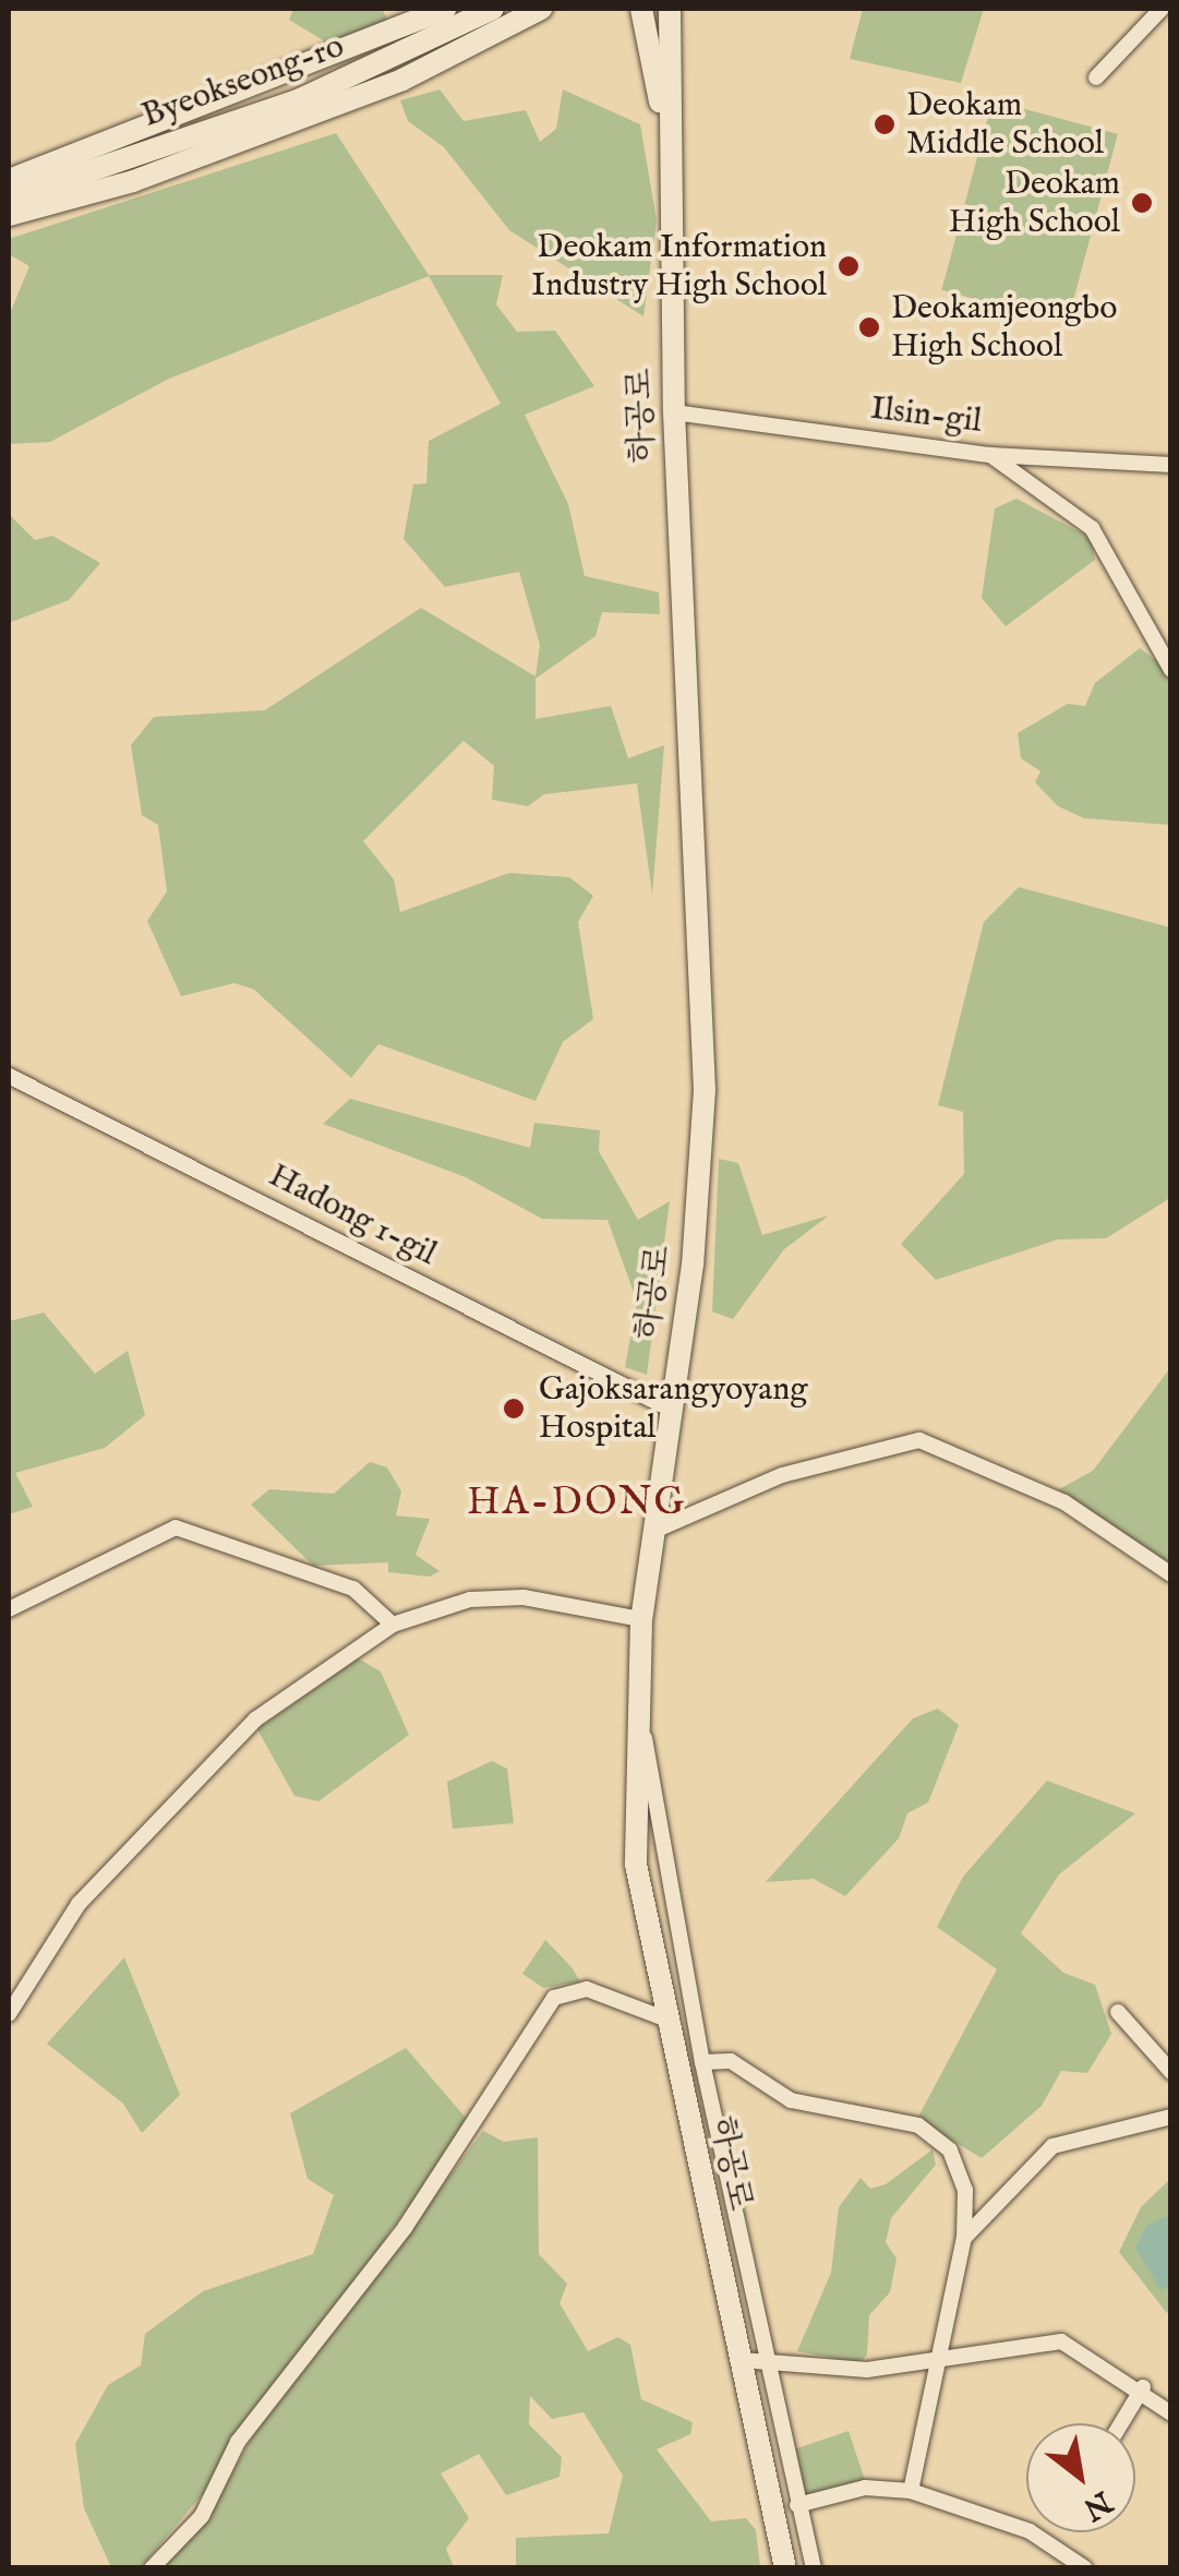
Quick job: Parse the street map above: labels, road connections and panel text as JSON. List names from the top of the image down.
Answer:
{
  "streets": {
    "main road": ["Byeokseong-ro", "하공로"],
    "street": ["Ilsin-gil", "Hadong 1-gil"]
  },
  "crossings": [
    ["하공로", "Ilsin-gil"],
    ["하공로", "Hadong 1-gil"]
  ],
  "districts": ["HA-DONG"],
  "places": [
    "Deokam Middle School",
    "Deokam High School",
    "Deokam Information Industry High School",
    "Deokamjeongbo High School",
    "Gajoksarangyoyang Hospital"
  ],
  "north": "bottom right"
}
